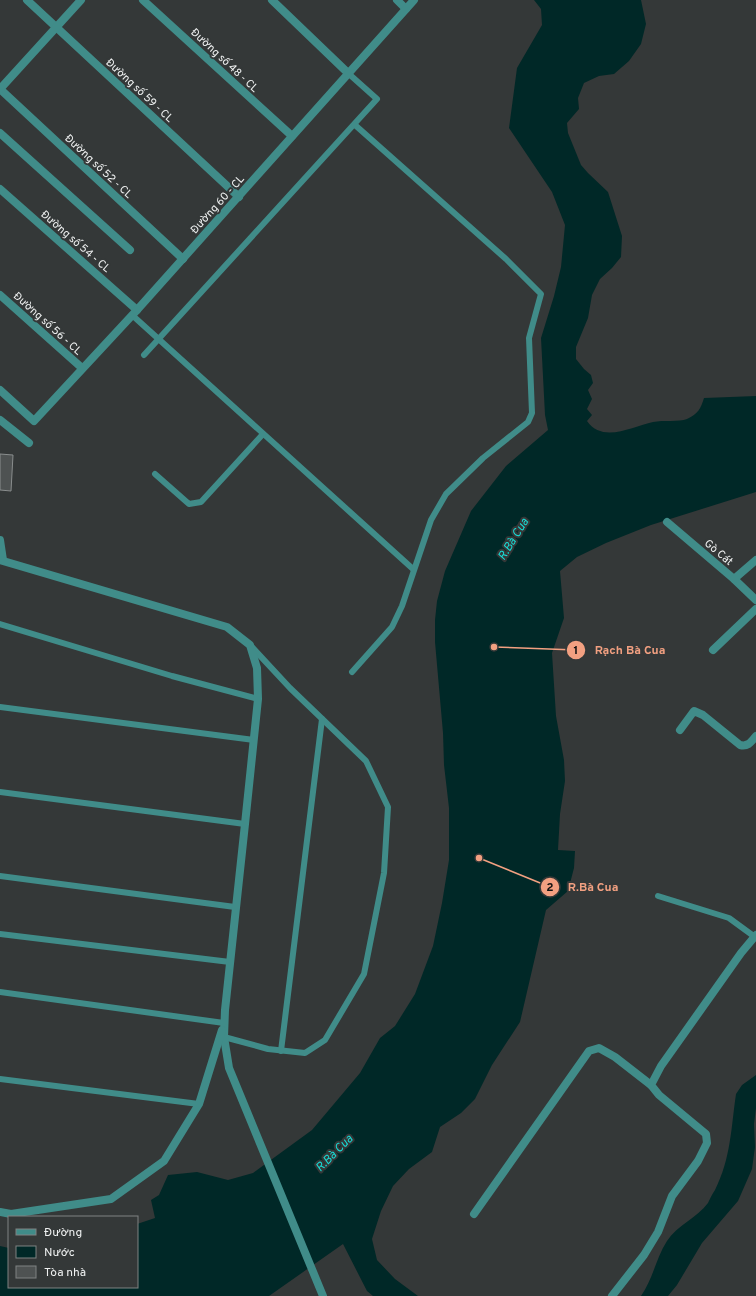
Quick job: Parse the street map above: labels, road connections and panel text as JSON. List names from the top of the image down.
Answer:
{
  "streets": {
    "street": [
      "Đường số 48 - CL",
      "Đường số 59 - CL",
      "Đường số 52 - CL",
      "Đường 60 - CL",
      "Đường số 54 - CL",
      "Đường số 56 - CL",
      "Gò Cát"
    ]
  },
  "crossings": [
    ["Đường số 48 - CL", "Đường 60 - CL"],
    ["Đường số 59 - CL", "Đường 60 - CL"],
    ["Đường số 52 - CL", "Đường 60 - CL"],
    ["Đường 60 - CL", "Đường số 54 - CL"],
    ["Đường 60 - CL", "Đường số 56 - CL"]
  ],
  "water": ["R.Bà Cua"],
  "places": ["Rạch Bà Cua", "R.Bà Cua"],
  "legend": ["Đường", "Nước", "Tòa nhà"]
}
